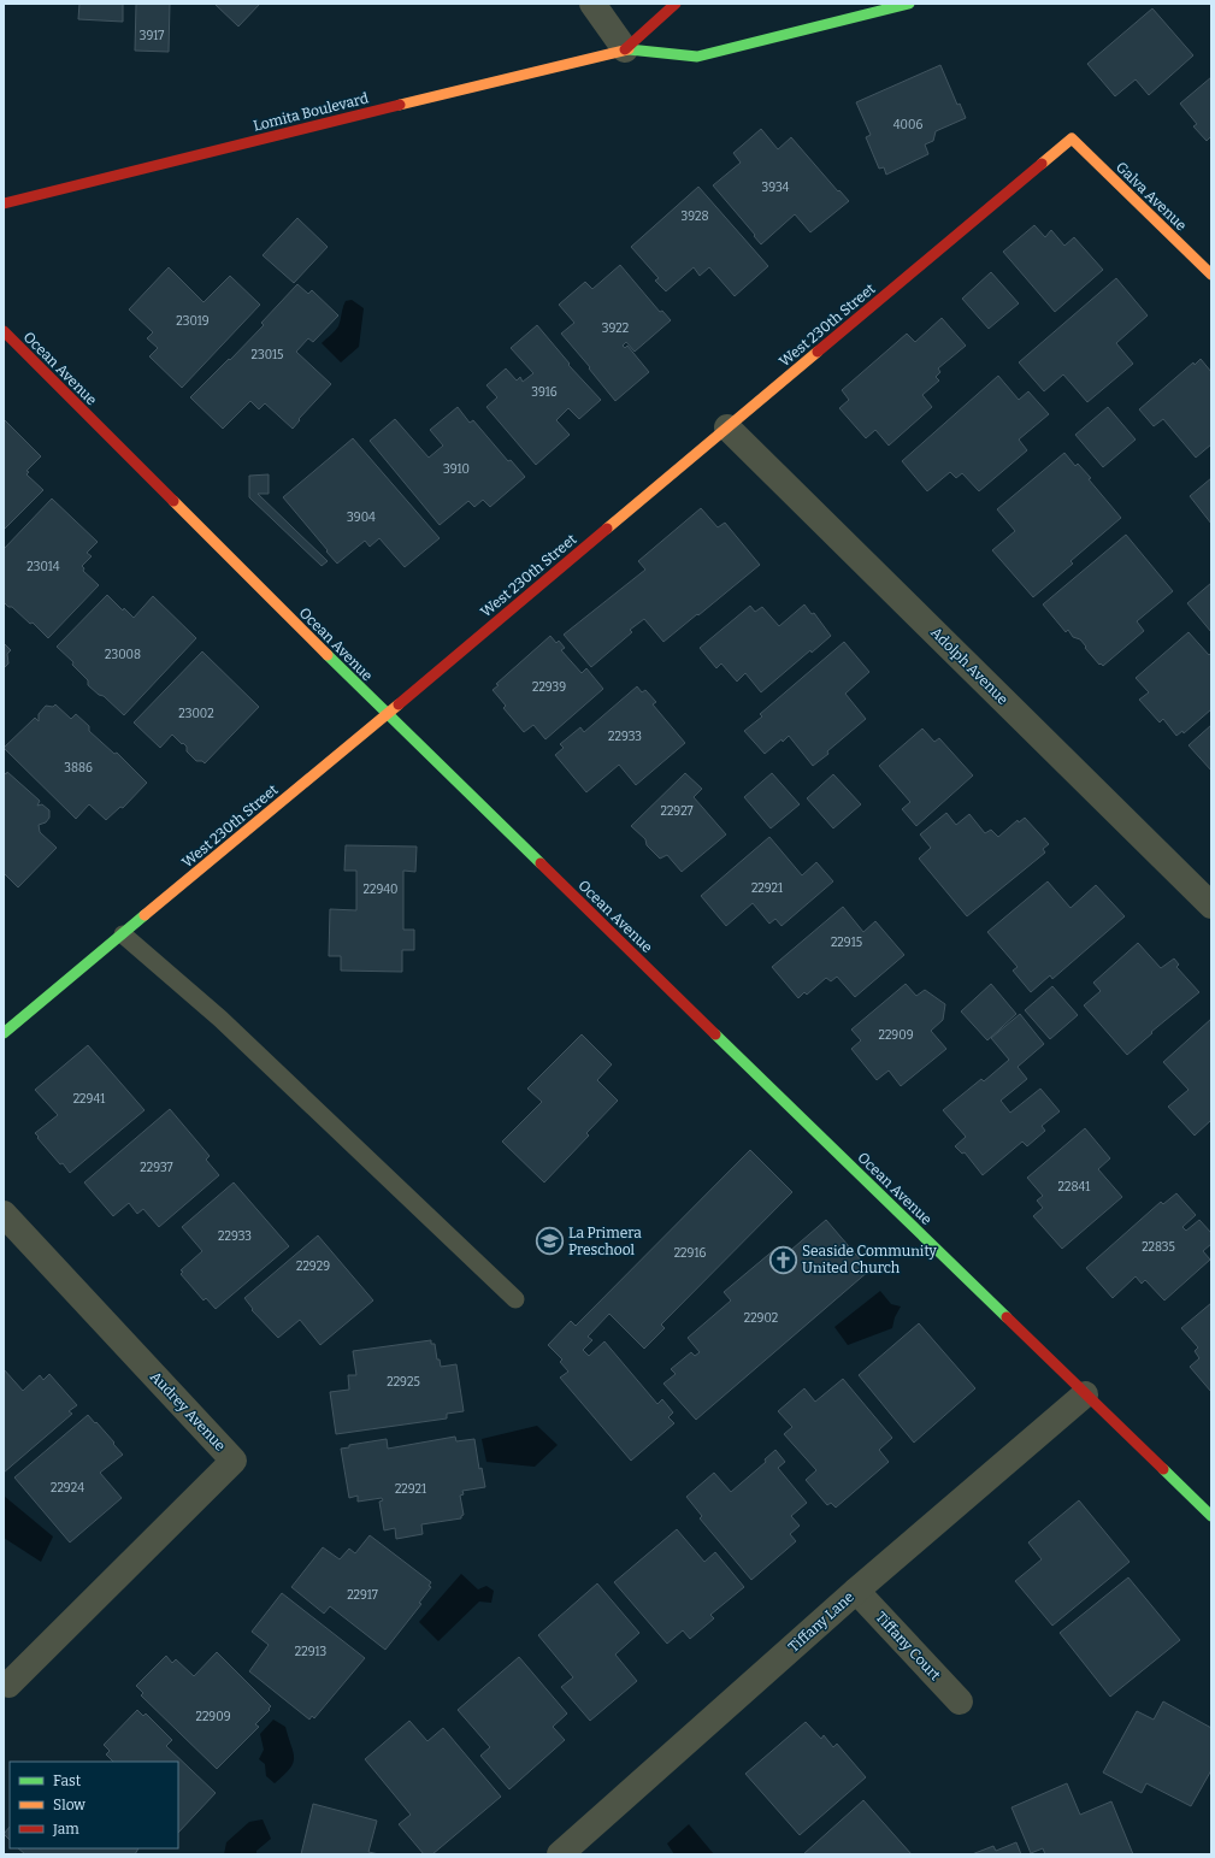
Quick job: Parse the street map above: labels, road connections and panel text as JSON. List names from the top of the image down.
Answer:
{
  "streets": {
    "street": [
      "Lomita Boulevard",
      "Galva Avenue",
      "West 230th Street",
      "Ocean Avenue",
      "Adolph Avenue",
      "Audrey Avenue",
      "Tiffany Lane",
      "Tiffany Court"
    ]
  },
  "crossings": [
    ["Galva Avenue", "West 230th Street"],
    ["West 230th Street", "Ocean Avenue"],
    ["West 230th Street", "Adolph Avenue"],
    ["Ocean Avenue", "Tiffany Lane"],
    ["Tiffany Lane", "Tiffany Court"]
  ],
  "places": {
    "school or university": ["La Primera Preschool"],
    "church": ["Seaside Community United Church"]
  },
  "house_numbers": [
    "3917",
    "4006",
    "3934",
    "3928",
    "23019",
    "3922",
    "23015",
    "3916",
    "3910",
    "3904",
    "23014",
    "23008",
    "22939",
    "23002",
    "22933",
    "3886",
    "22927",
    "22921",
    "22940",
    "22915",
    "22909",
    "22941",
    "22937",
    "22841",
    "22933",
    "22835",
    "22916",
    "22929",
    "22902",
    "22925",
    "22924",
    "22921",
    "22917",
    "22913",
    "22909"
  ],
  "legend": ["Fast", "Slow", "Jam"]
}
